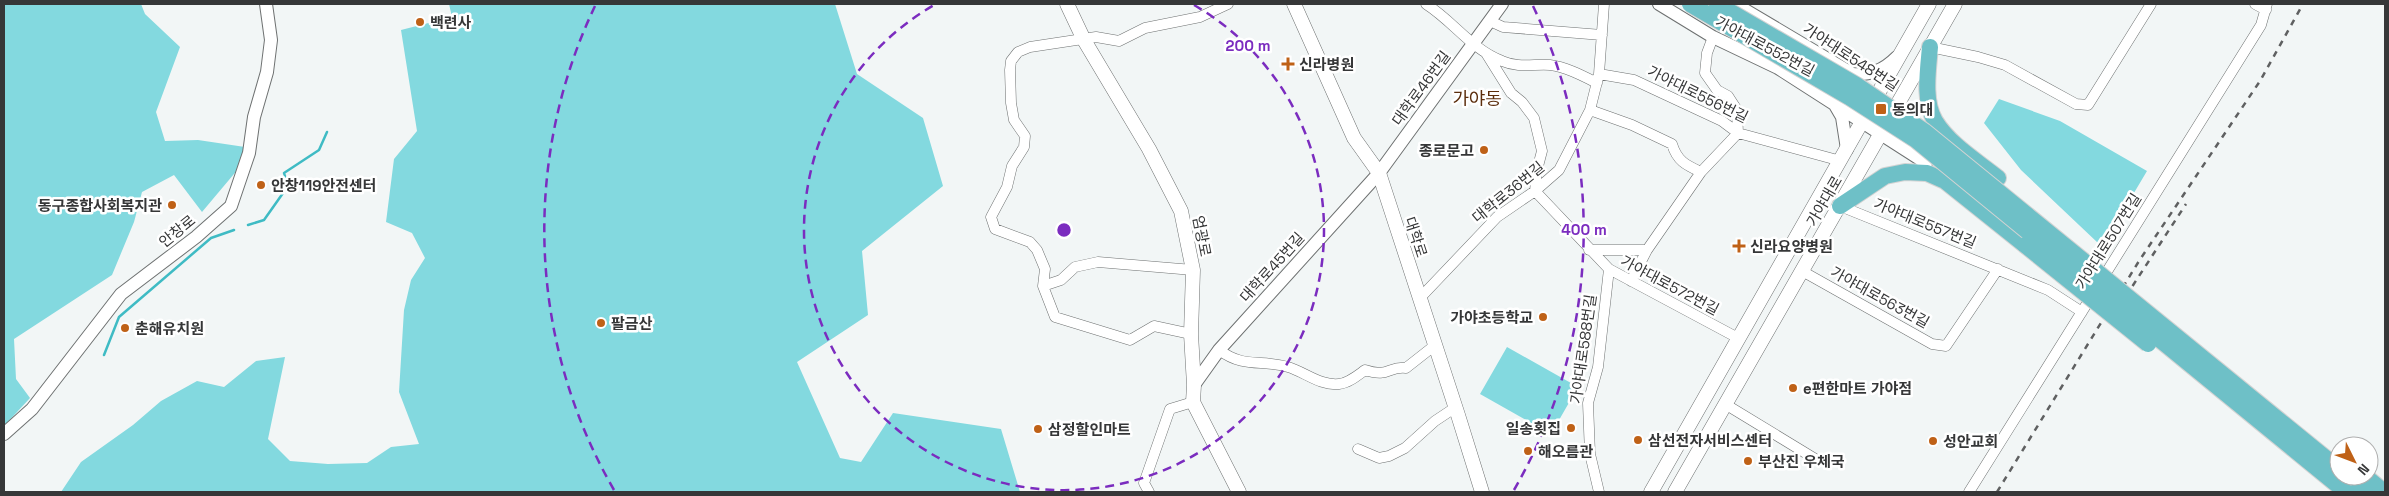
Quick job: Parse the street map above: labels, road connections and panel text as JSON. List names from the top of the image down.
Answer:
{
  "streets": {
    "main road": ["가야대로", "엄광로", "대학로"],
    "street": [
      "가야대로552번길",
      "가야대로548번길",
      "대학로46번길",
      "가야대로556번길",
      "대학로36번길",
      "가야대로557번길",
      "안창로",
      "가야대로507번길",
      "대학로45번길",
      "가야대로572번길",
      "가야대로563번길",
      "가야대로588번길"
    ]
  },
  "crossings": [
    ["가야대로552번길", "가야대로548번길"],
    ["가야대로552번길", "가야대로"],
    ["가야대로548번길", "가야대로"],
    ["대학로46번길", "대학로"],
    ["대학로46번길", "대학로45번길"],
    ["가야대로556번길", "대학로36번길"],
    ["가야대로556번길", "가야대로"],
    ["대학로36번길", "대학로"],
    ["대학로36번길", "가야대로572번길"],
    ["가야대로", "가야대로557번길"],
    ["가야대로", "가야대로572번길"],
    ["가야대로", "가야대로563번길"],
    ["가야대로557번길", "가야대로507번길"],
    ["가야대로557번길", "가야대로563번길"],
    ["엄광로", "대학로45번길"],
    ["대학로", "대학로45번길"],
    ["가야대로572번길", "가야대로588번길"]
  ],
  "districts": ["가야동"],
  "places": {
    "other": [
      "백련사",
      "종로문고",
      "안창119안전센터",
      "동구종합사회복지관",
      "가야초등학교",
      "팔금산",
      "춘해유치원",
      "e편한마트 가야점",
      "일송횟집",
      "삼정할인마트",
      "삼선전자서비스센터",
      "성안교회",
      "해오름관",
      "부산진 우체국"
    ],
    "health": ["신라병원", "신라요양병원"],
    "transit": ["동의대"]
  },
  "north": "bottom right",
  "rings": ["200 m", "400 m"]
}
